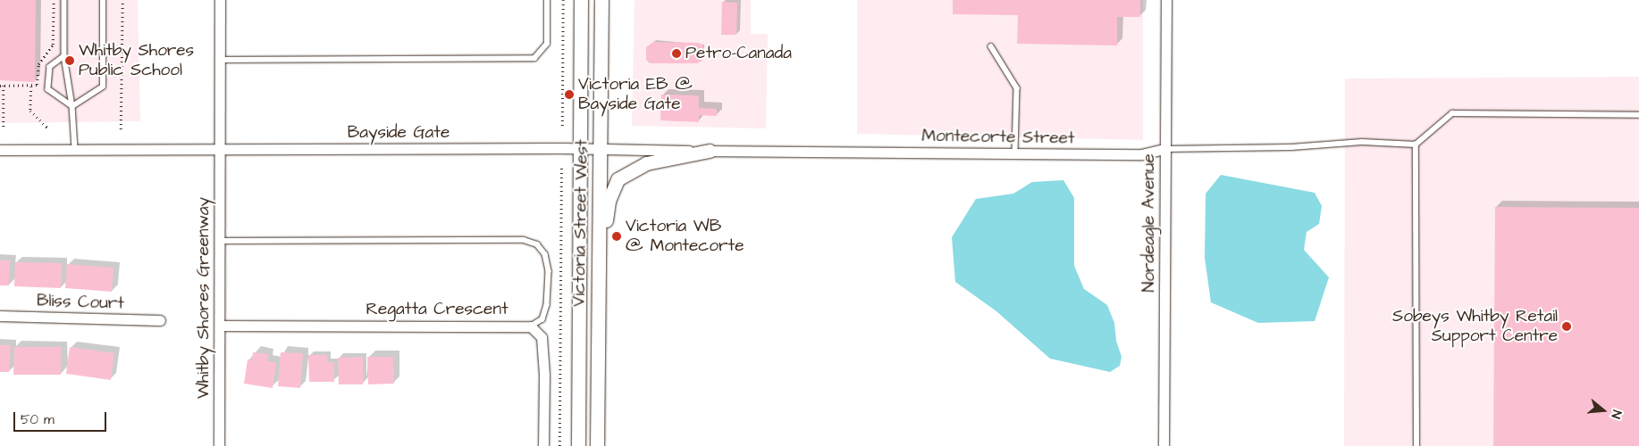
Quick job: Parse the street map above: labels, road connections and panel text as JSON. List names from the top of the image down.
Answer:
{
  "streets": {
    "main road": ["Victoria Street West"],
    "street": [
      "Bayside Gate",
      "Montecorte Street",
      "Nordeagle Avenue",
      "Whitby Shores Greenway",
      "Bliss Court",
      "Regatta Crescent"
    ]
  },
  "crossings": [
    ["Bayside Gate", "Montecorte Street"],
    ["Bayside Gate", "Victoria Street West"],
    ["Bayside Gate", "Whitby Shores Greenway"],
    ["Montecorte Street", "Victoria Street West"],
    ["Montecorte Street", "Nordeagle Avenue"],
    ["Whitby Shores Greenway", "Regatta Crescent"]
  ],
  "places": [
    "Petro-Canada",
    "Whitby Shores Public School",
    "Victoria EB @ Bayside Gate",
    "Victoria WB @ Montecorte",
    "Sobeys Whitby Retail Support Centre"
  ],
  "scale_bar": "50 m",
  "north": "right"
}
